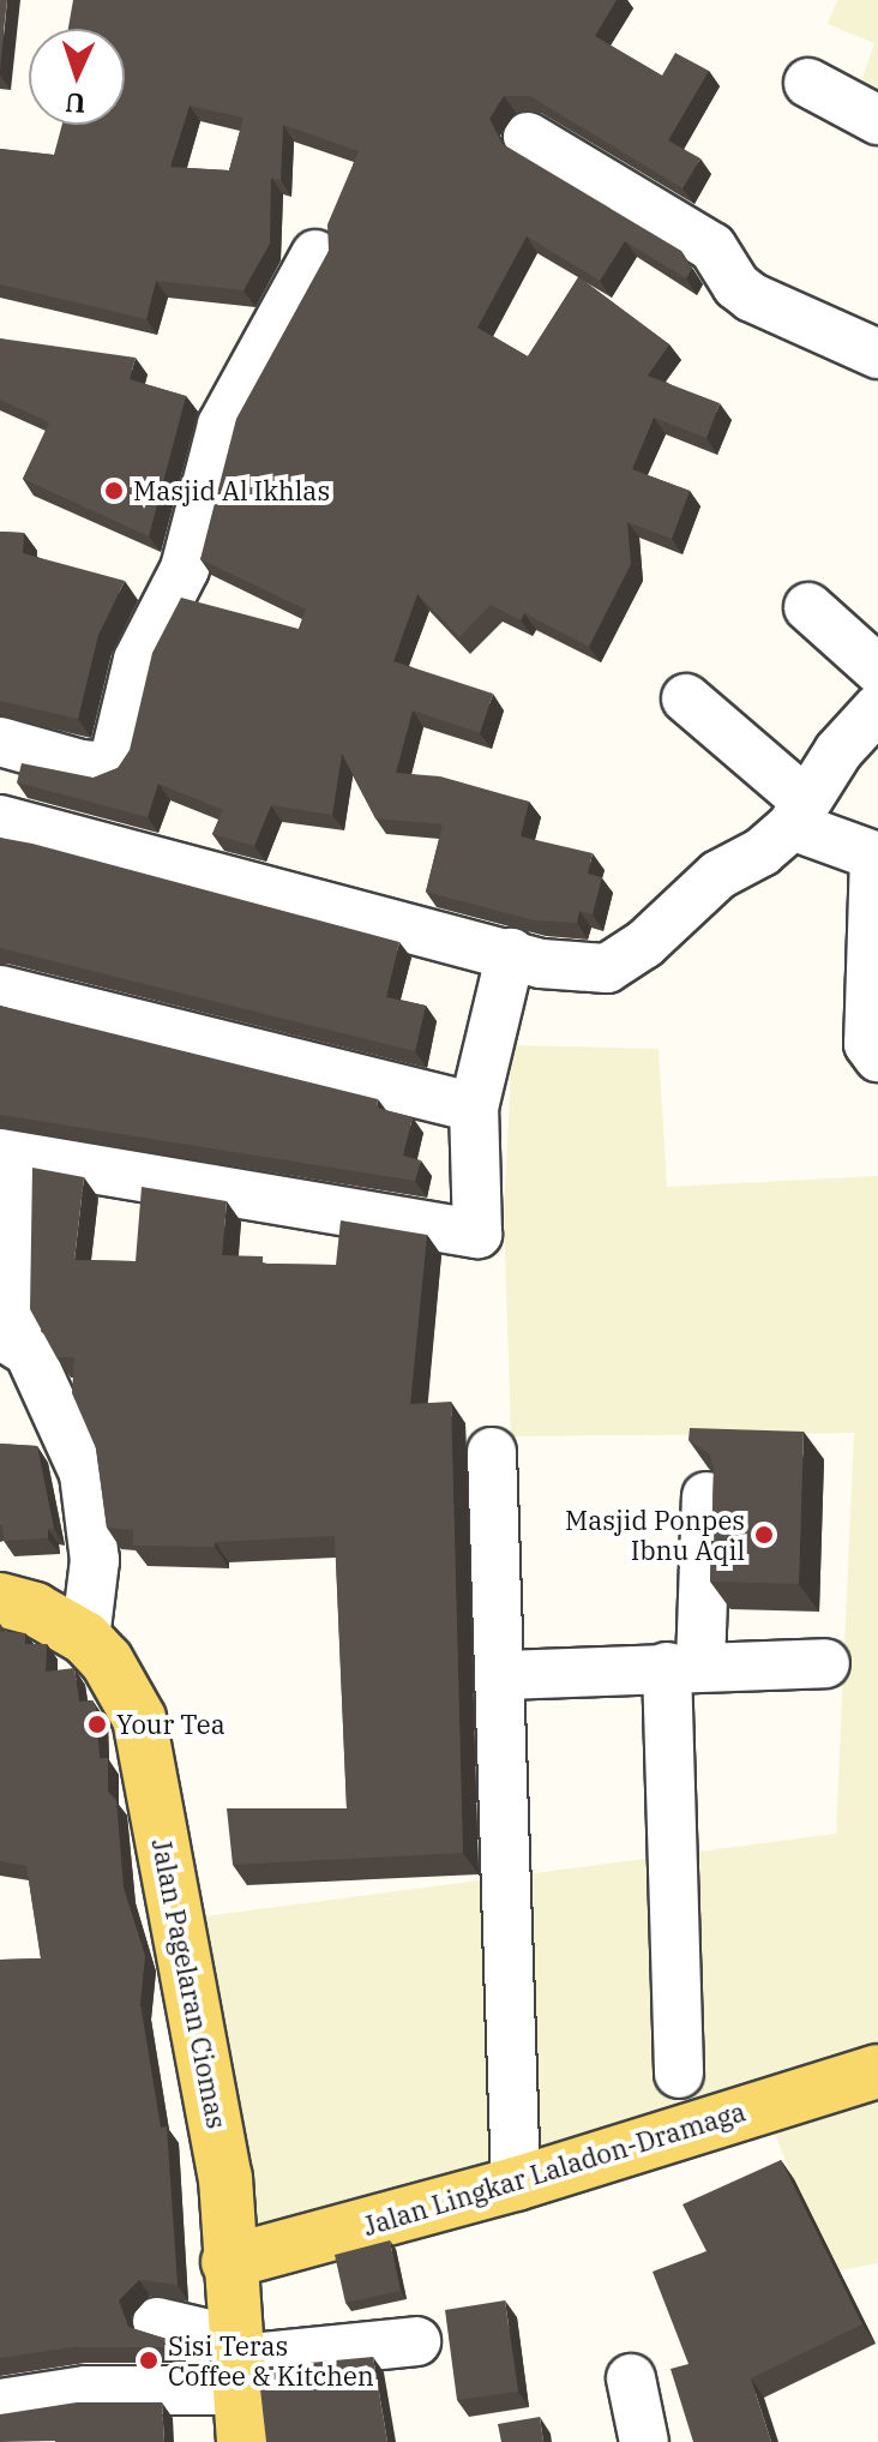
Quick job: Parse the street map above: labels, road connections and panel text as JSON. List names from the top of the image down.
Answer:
{
  "streets": {
    "main road": ["Jalan Pagelaran Ciomas", "Jalan Lingkar Laladon-Dramaga"]
  },
  "crossings": [
    ["Jalan Pagelaran Ciomas", "Jalan Lingkar Laladon-Dramaga"]
  ],
  "places": [
    "Masjid Al Ikhlas",
    "Masjid Ponpes Ibnu Aqil",
    "Your Tea",
    "Sisi Teras Coffee & Kitchen"
  ],
  "north": "bottom"
}
